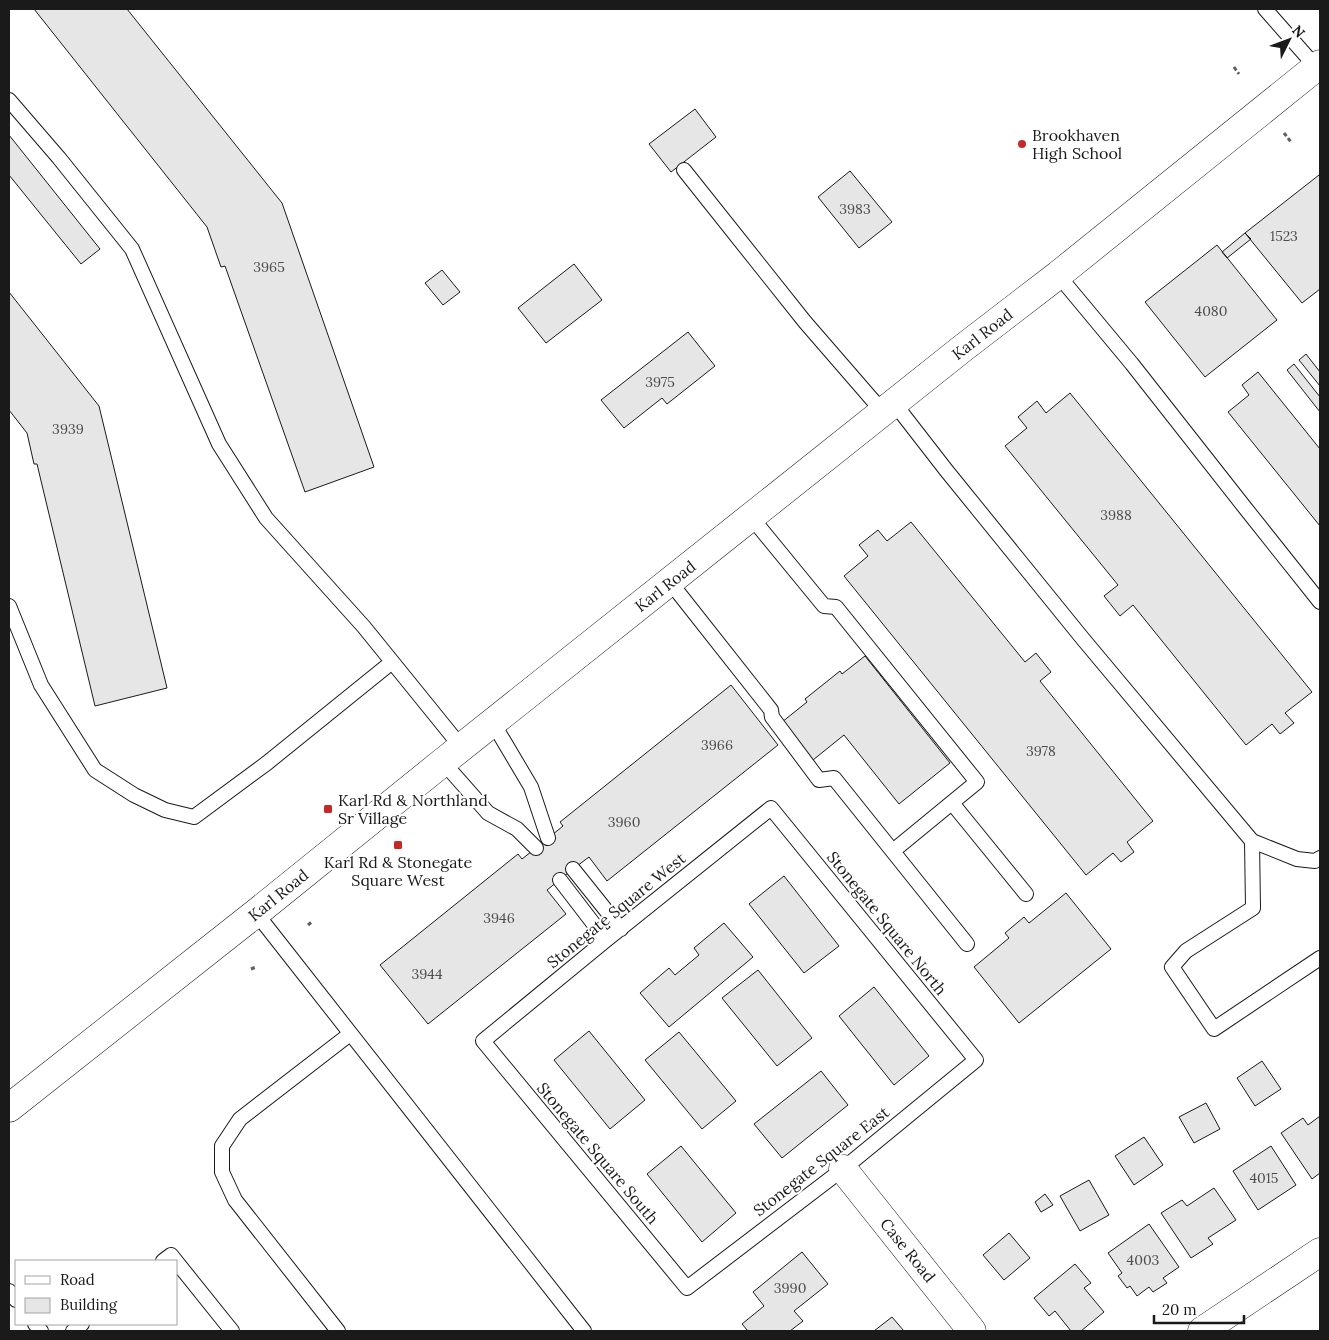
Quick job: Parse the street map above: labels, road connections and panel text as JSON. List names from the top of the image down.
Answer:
{
  "streets": {
    "main road": ["Karl Road", "Case Road"],
    "lane": [
      "Stonegate Square West",
      "Stonegate Square North",
      "Stonegate Square South",
      "Stonegate Square East"
    ]
  },
  "crossings": [
    ["Stonegate Square West", "Stonegate Square North"],
    ["Stonegate Square West", "Stonegate Square South"],
    ["Stonegate Square North", "Stonegate Square East"],
    ["Stonegate Square South", "Stonegate Square East"],
    ["Stonegate Square East", "Case Road"]
  ],
  "places": {
    "other": ["Brookhaven High School"],
    "transit": ["Karl Rd & Northland Sr Village", "Karl Rd & Stonegate Square West"]
  },
  "house_numbers": [
    "3983",
    "1523",
    "3965",
    "4080",
    "3975",
    "3939",
    "3988",
    "3966",
    "3978",
    "3960",
    "3946",
    "3944",
    "4015",
    "4003",
    "3990"
  ],
  "legend": ["Road", "Building"],
  "scale_bar": "20 m",
  "north": "top right"
}
